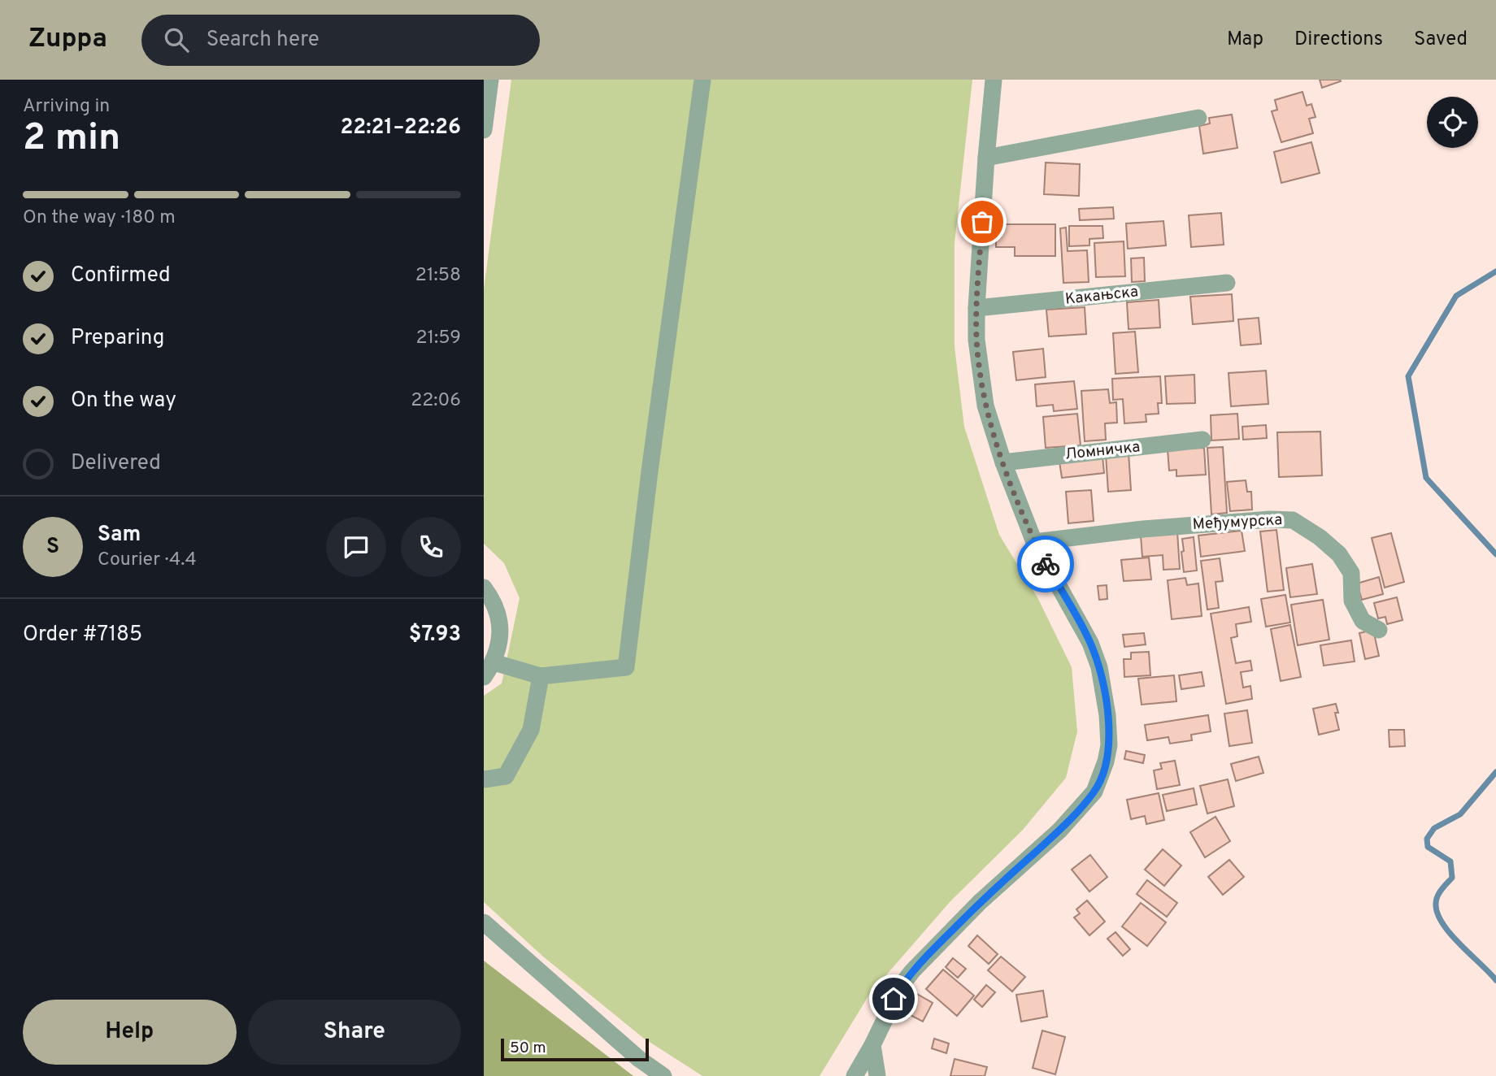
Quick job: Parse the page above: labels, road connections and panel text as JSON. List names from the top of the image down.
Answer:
{
  "streets": {
    "street": ["Какањска", "Ломничка", "Међумурска"]
  },
  "scale_bar": "50 m",
  "page": {
    "header": "Zuppa",
    "search": "Search here",
    "nav": ["Map", "Directions", "Saved"],
    "heading": ["2 min", "Arriving in", "22:21–22:26"],
    "panel": [
      "Sam",
      "Courier · 4.4",
      "Order #7185",
      "$7.93"
    ],
    "bar": "On the way · 180 m",
    "list": [
      ["Confirmed", "21:58"],
      ["Preparing", "21:59"],
      ["On the way", "22:06"],
      "Delivered"
    ],
    "round": "S",
    "buttons": ["Help", "Share"],
    "scale": "50 m"
  }
}
